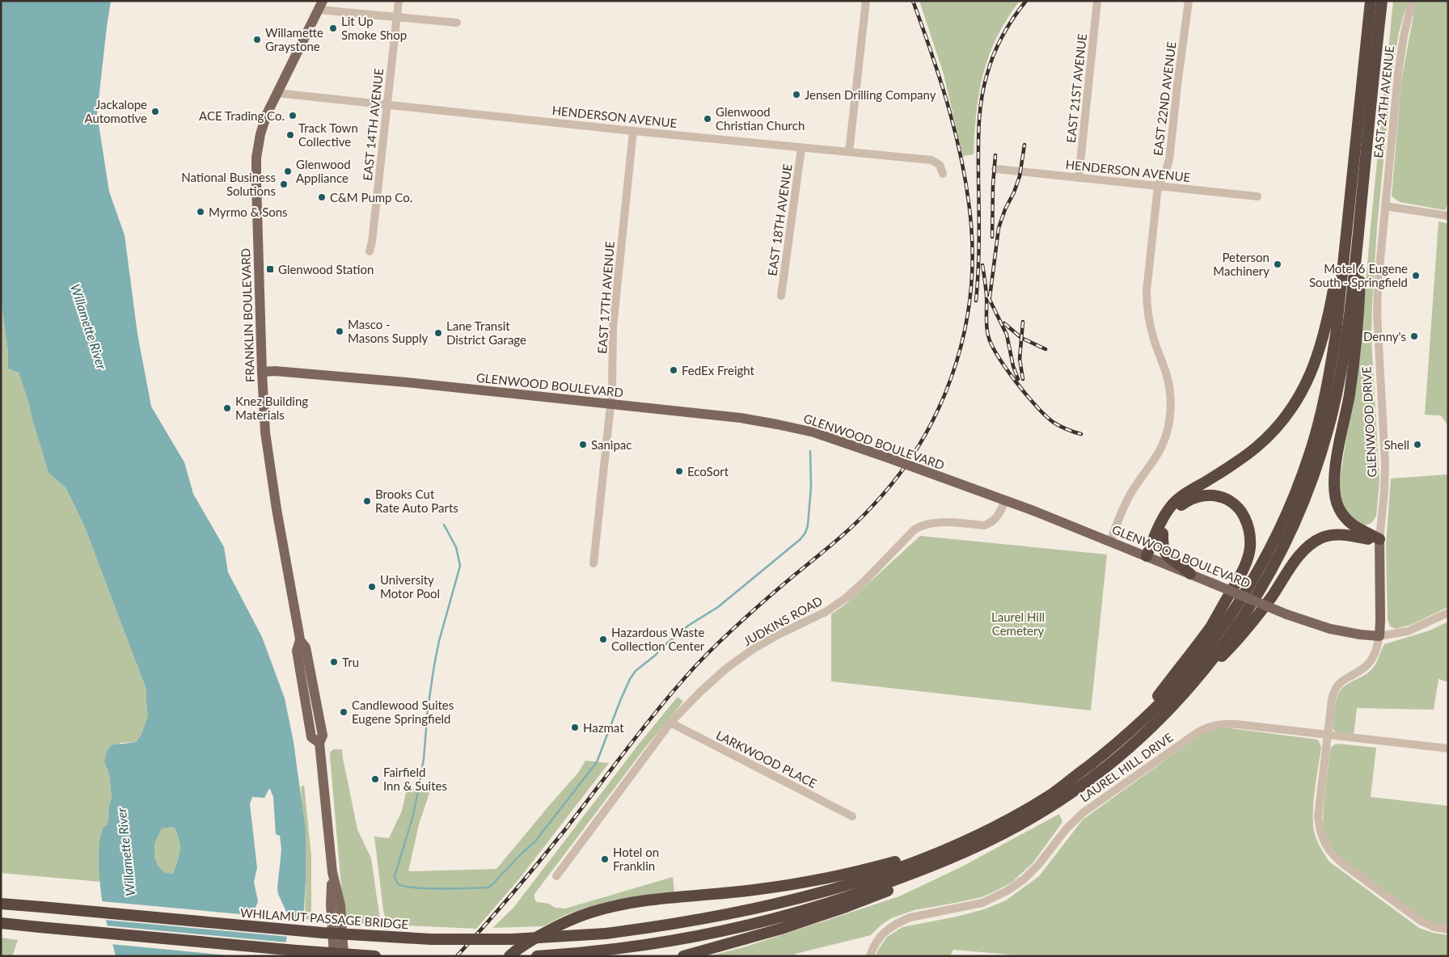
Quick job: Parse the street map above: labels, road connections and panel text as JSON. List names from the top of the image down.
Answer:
{
  "streets": {
    "highway": ["WHILAMUT PASSAGE BRIDGE"],
    "main road": ["FRANKLIN BOULEVARD", "GLENWOOD BOULEVARD", "GLENWOOD DRIVE"],
    "street": [
      "EAST 21ST AVENUE",
      "EAST 22ND AVENUE",
      "EAST 24TH AVENUE",
      "HENDERSON AVENUE",
      "EAST 14TH AVENUE",
      "EAST 18TH AVENUE",
      "EAST 17TH AVENUE",
      "JUDKINS ROAD",
      "LARKWOOD PLACE",
      "LAUREL HILL DRIVE"
    ]
  },
  "crossings": [
    ["EAST 21ST AVENUE", "HENDERSON AVENUE"],
    ["EAST 22ND AVENUE", "HENDERSON AVENUE"],
    ["EAST 22ND AVENUE", "GLENWOOD BOULEVARD"],
    ["EAST 24TH AVENUE", "GLENWOOD DRIVE"],
    ["HENDERSON AVENUE", "EAST 14TH AVENUE"],
    ["HENDERSON AVENUE", "EAST 18TH AVENUE"],
    ["HENDERSON AVENUE", "EAST 17TH AVENUE"],
    ["HENDERSON AVENUE", "FRANKLIN BOULEVARD"],
    ["EAST 17TH AVENUE", "GLENWOOD BOULEVARD"],
    ["FRANKLIN BOULEVARD", "GLENWOOD BOULEVARD"],
    ["GLENWOOD BOULEVARD", "GLENWOOD DRIVE"],
    ["GLENWOOD BOULEVARD", "JUDKINS ROAD"],
    ["JUDKINS ROAD", "LARKWOOD PLACE"]
  ],
  "water": ["Willamette River"],
  "parks": ["Laurel Hill Cemetery"],
  "places": {
    "other": [
      "Lit Up Smoke Shop",
      "Willamette Graystone",
      "Jensen Drilling Company",
      "Jackalope Automotive",
      "ACE Trading Co.",
      "Glenwood Christian Church",
      "Track Town Collective",
      "Glenwood Appliance",
      "National Business Solutions",
      "C&M Pump Co.",
      "Myrmo & Sons",
      "Peterson Machinery",
      "Motel 6 Eugene South - Springfield",
      "Masco - Masons Supply",
      "Lane Transit District Garage",
      "Denny's",
      "FedEx Freight",
      "Knez Building Materials",
      "Sanipac",
      "Shell",
      "EcoSort",
      "Brooks Cut Rate Auto Parts",
      "University Motor Pool",
      "Hazardous Waste Collection Center",
      "Tru",
      "Candlewood Suites Eugene Springfield",
      "Hazmat",
      "Fairfield Inn & Suites",
      "Hotel on Franklin"
    ],
    "transit": ["Glenwood Station"]
  }
}
